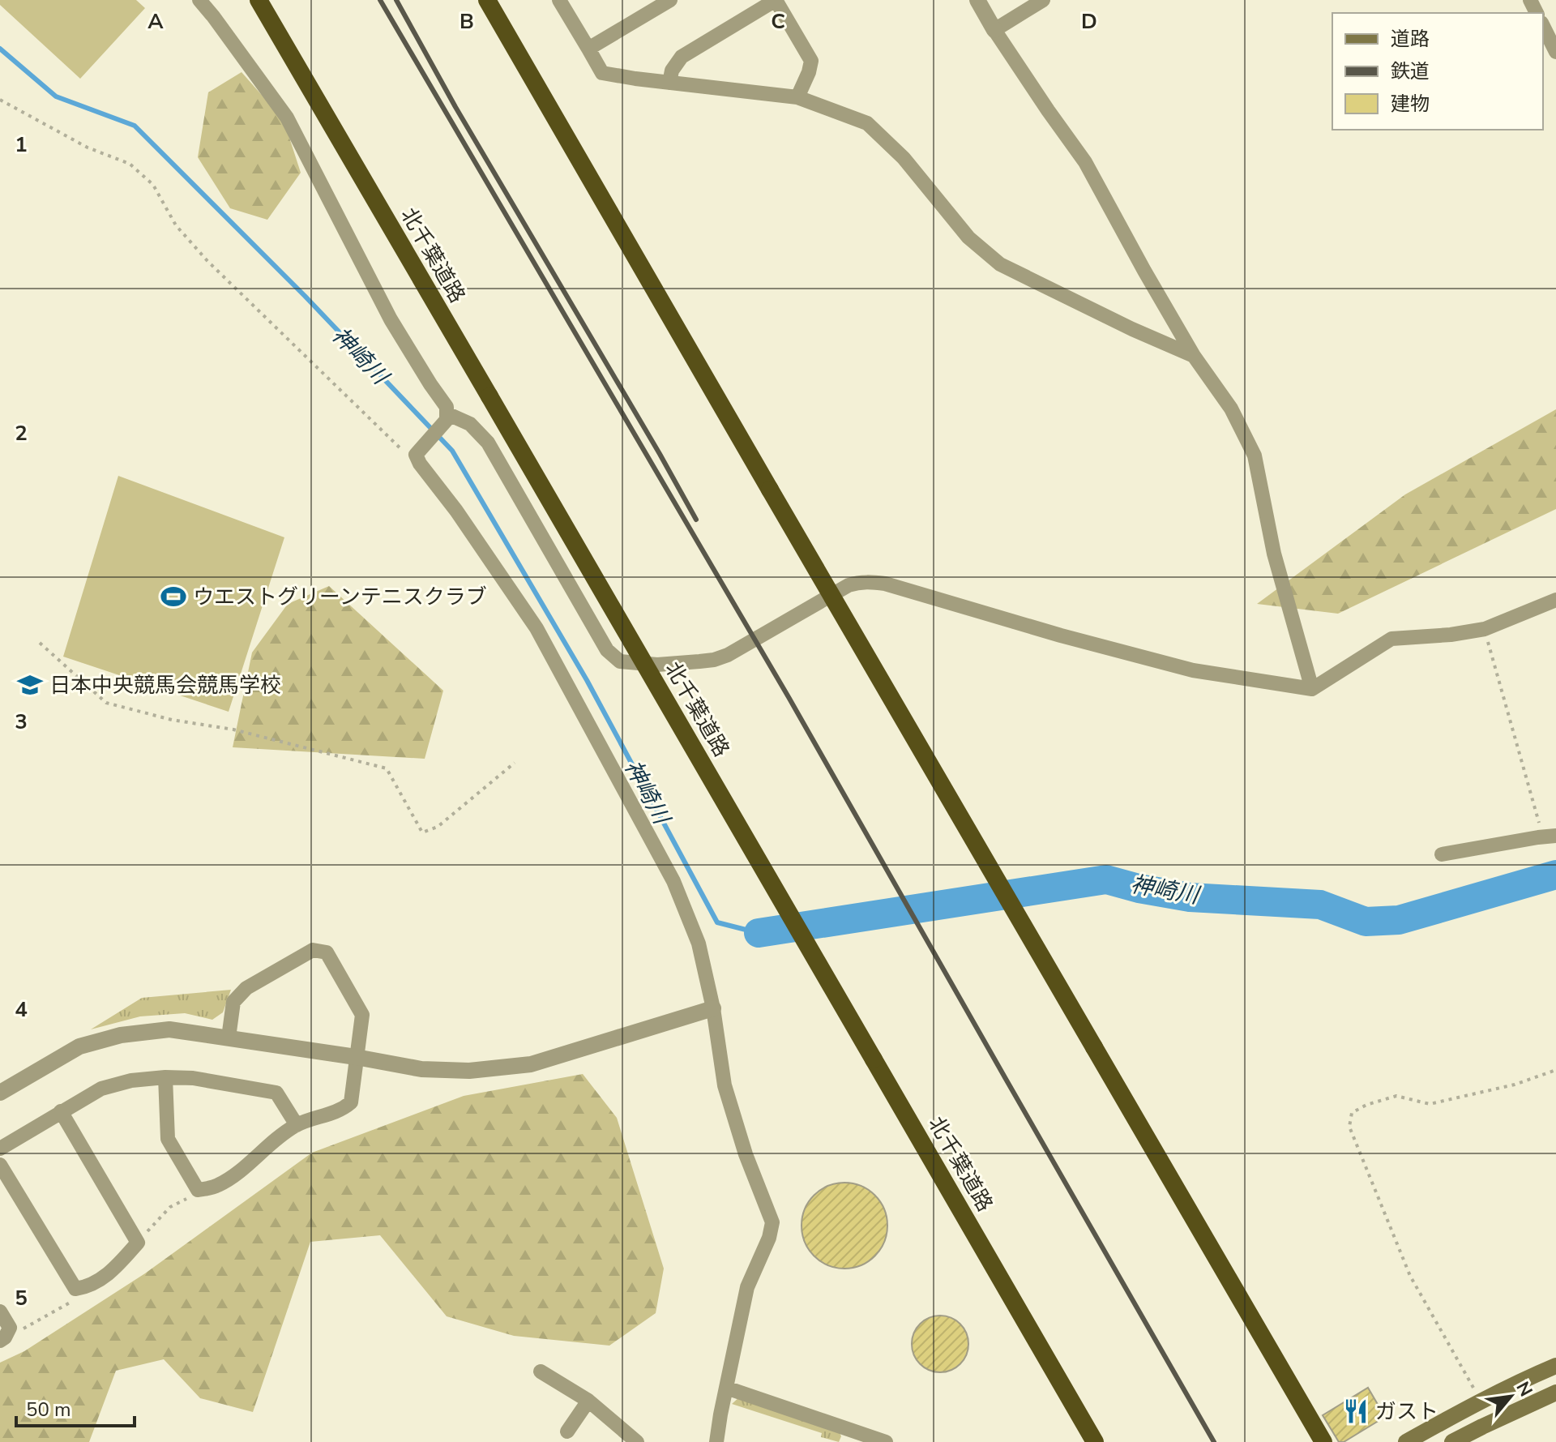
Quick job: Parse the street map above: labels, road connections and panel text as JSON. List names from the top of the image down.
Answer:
{
  "streets": {
    "highway": ["北千葉道路"]
  },
  "water": ["神崎川"],
  "places": {
    "sports": ["ウエストグリーンテニスクラブ"],
    "school or university": ["日本中央競馬会競馬学校"],
    "restaurant": ["ガスト"]
  },
  "legend": ["道路", "鉄道", "建物"],
  "scale_bar": "50 m",
  "north": "top right",
  "grid": {
    "columns": [
      "A",
      "B",
      "C",
      "D"
    ],
    "rows": [
      "1",
      "2",
      "3",
      "4",
      "5"
    ]
  }
}
